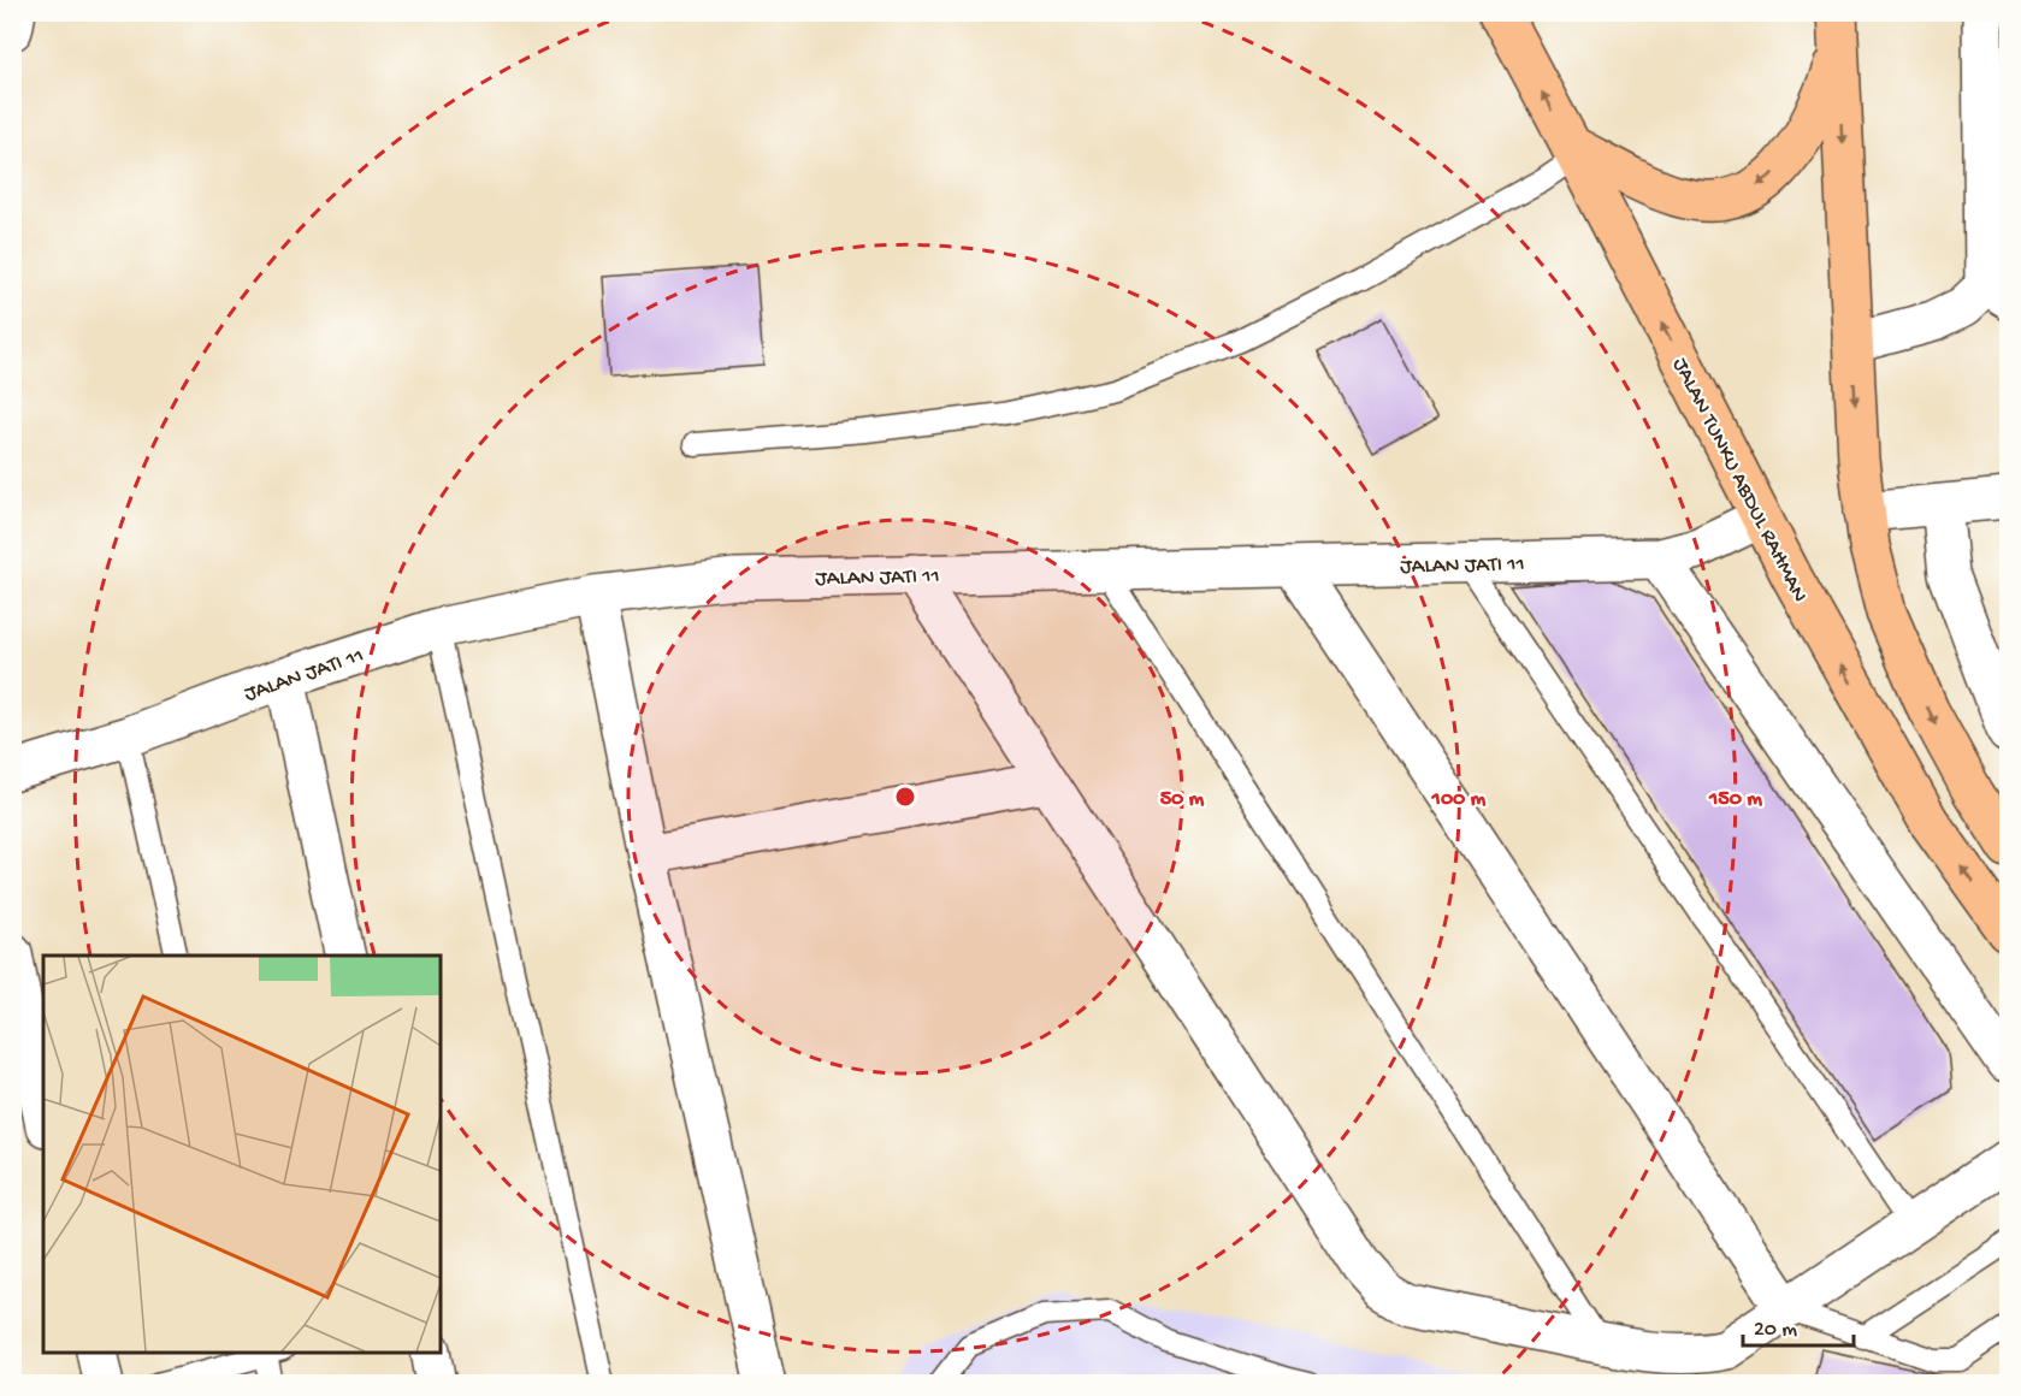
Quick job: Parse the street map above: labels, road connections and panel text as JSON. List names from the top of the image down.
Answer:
{
  "streets": {
    "main road": ["JALAN TUNKU ABDUL RAHMAN"],
    "street": ["JALAN JATI 11"]
  },
  "crossings": [
    ["JALAN TUNKU ABDUL RAHMAN", "JALAN JATI 11"]
  ],
  "scale_bar": "20 m",
  "rings": ["50 m", "100 m", "150 m"]
}
